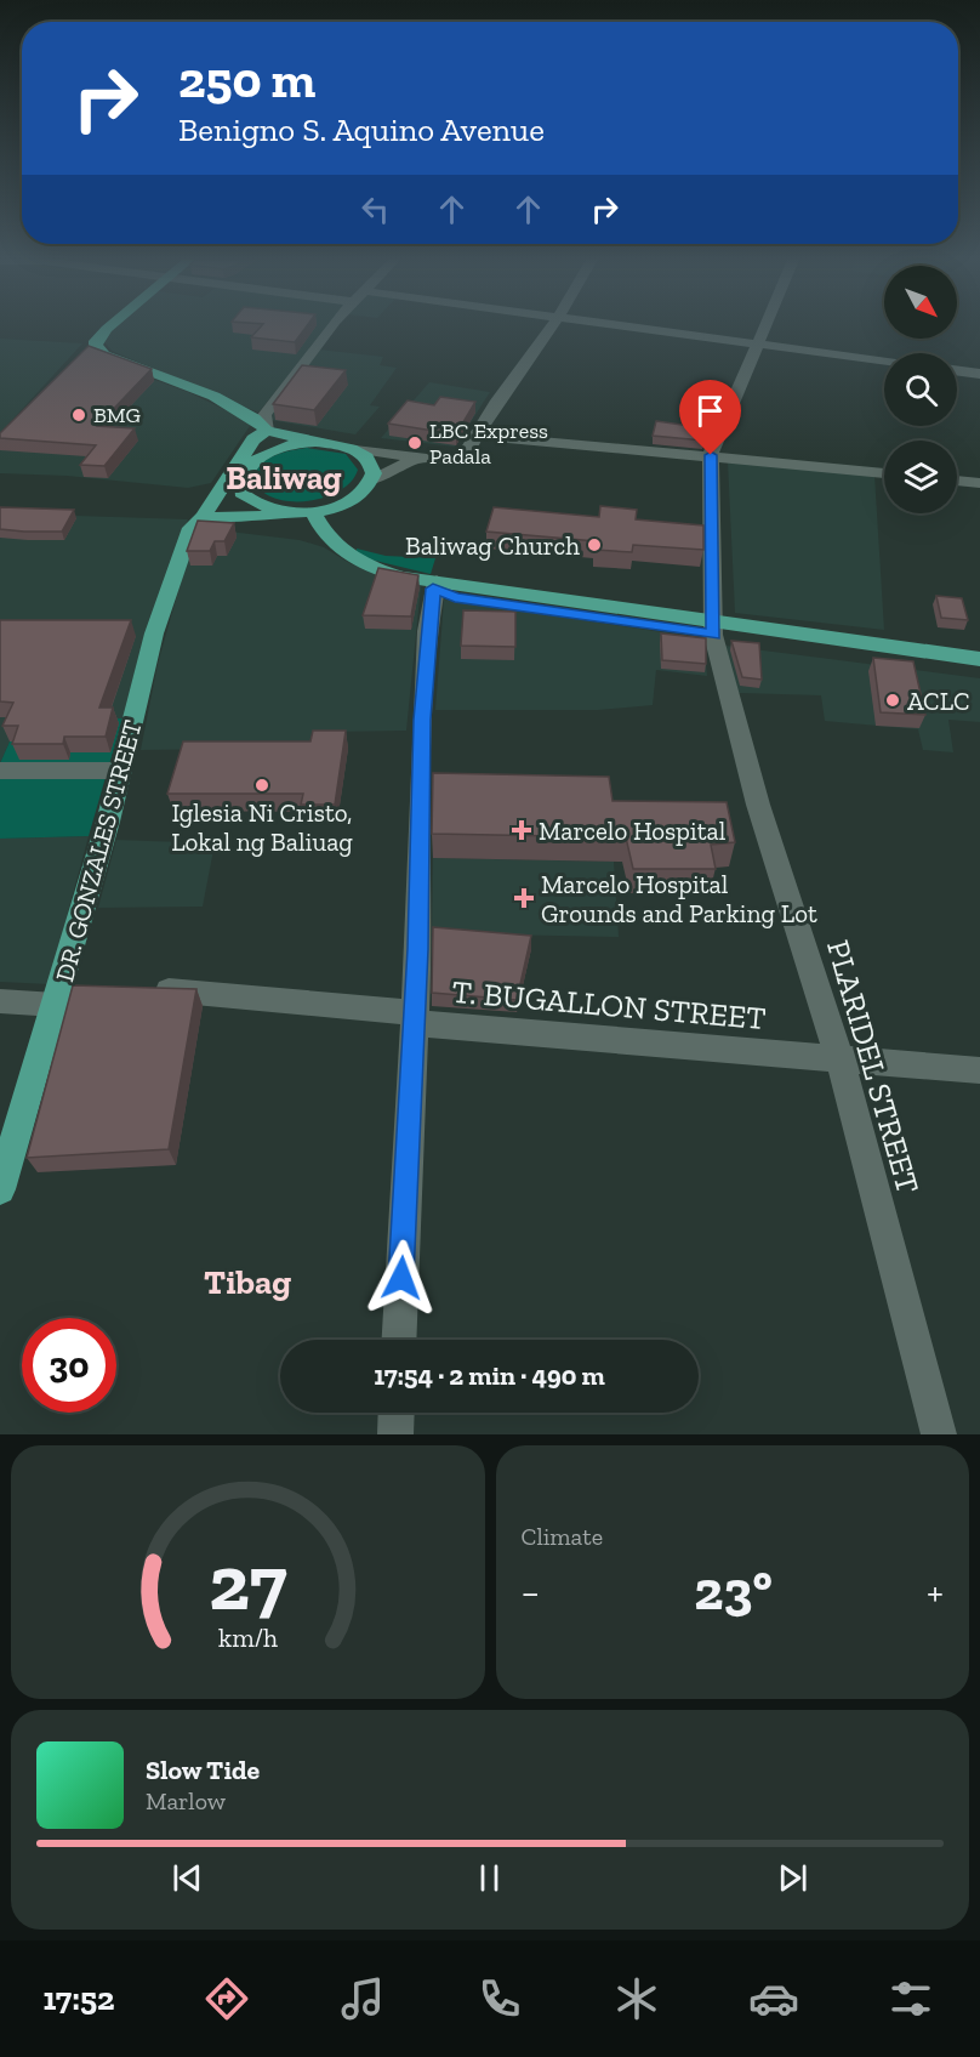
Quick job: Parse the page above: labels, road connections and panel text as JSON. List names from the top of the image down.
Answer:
{
  "streets": {
    "main road": ["DR. GONZALES STREET"],
    "street": ["T. BUGALLON STREET", "PLARIDEL STREET"]
  },
  "crossings": [
    ["T. BUGALLON STREET", "PLARIDEL STREET"]
  ],
  "districts": ["Baliwag", "Tibag"],
  "places": {
    "other": [
      "BMG",
      "LBC Express Padala",
      "Baliwag Church",
      "ACLC",
      "Iglesia Ni Cristo, Lokal ng Baliuag"
    ],
    "health": ["Marcelo Hospital", "Marcelo Hospital Grounds and Parking Lot"]
  },
  "north": "bottom right",
  "page": {
    "turn": ["250 m", "Benigno S. Aquino Avenue"],
    "limit": "30",
    "trip": "17:54 · 2 min · 490 m",
    "tile": "Climate",
    "heat": ["−", "23°", "+"],
    "song": ["Slow Tide", "Marlow"],
    "tabs": "17:52",
    "gauge": ["27", "km/h"]
  }
}
